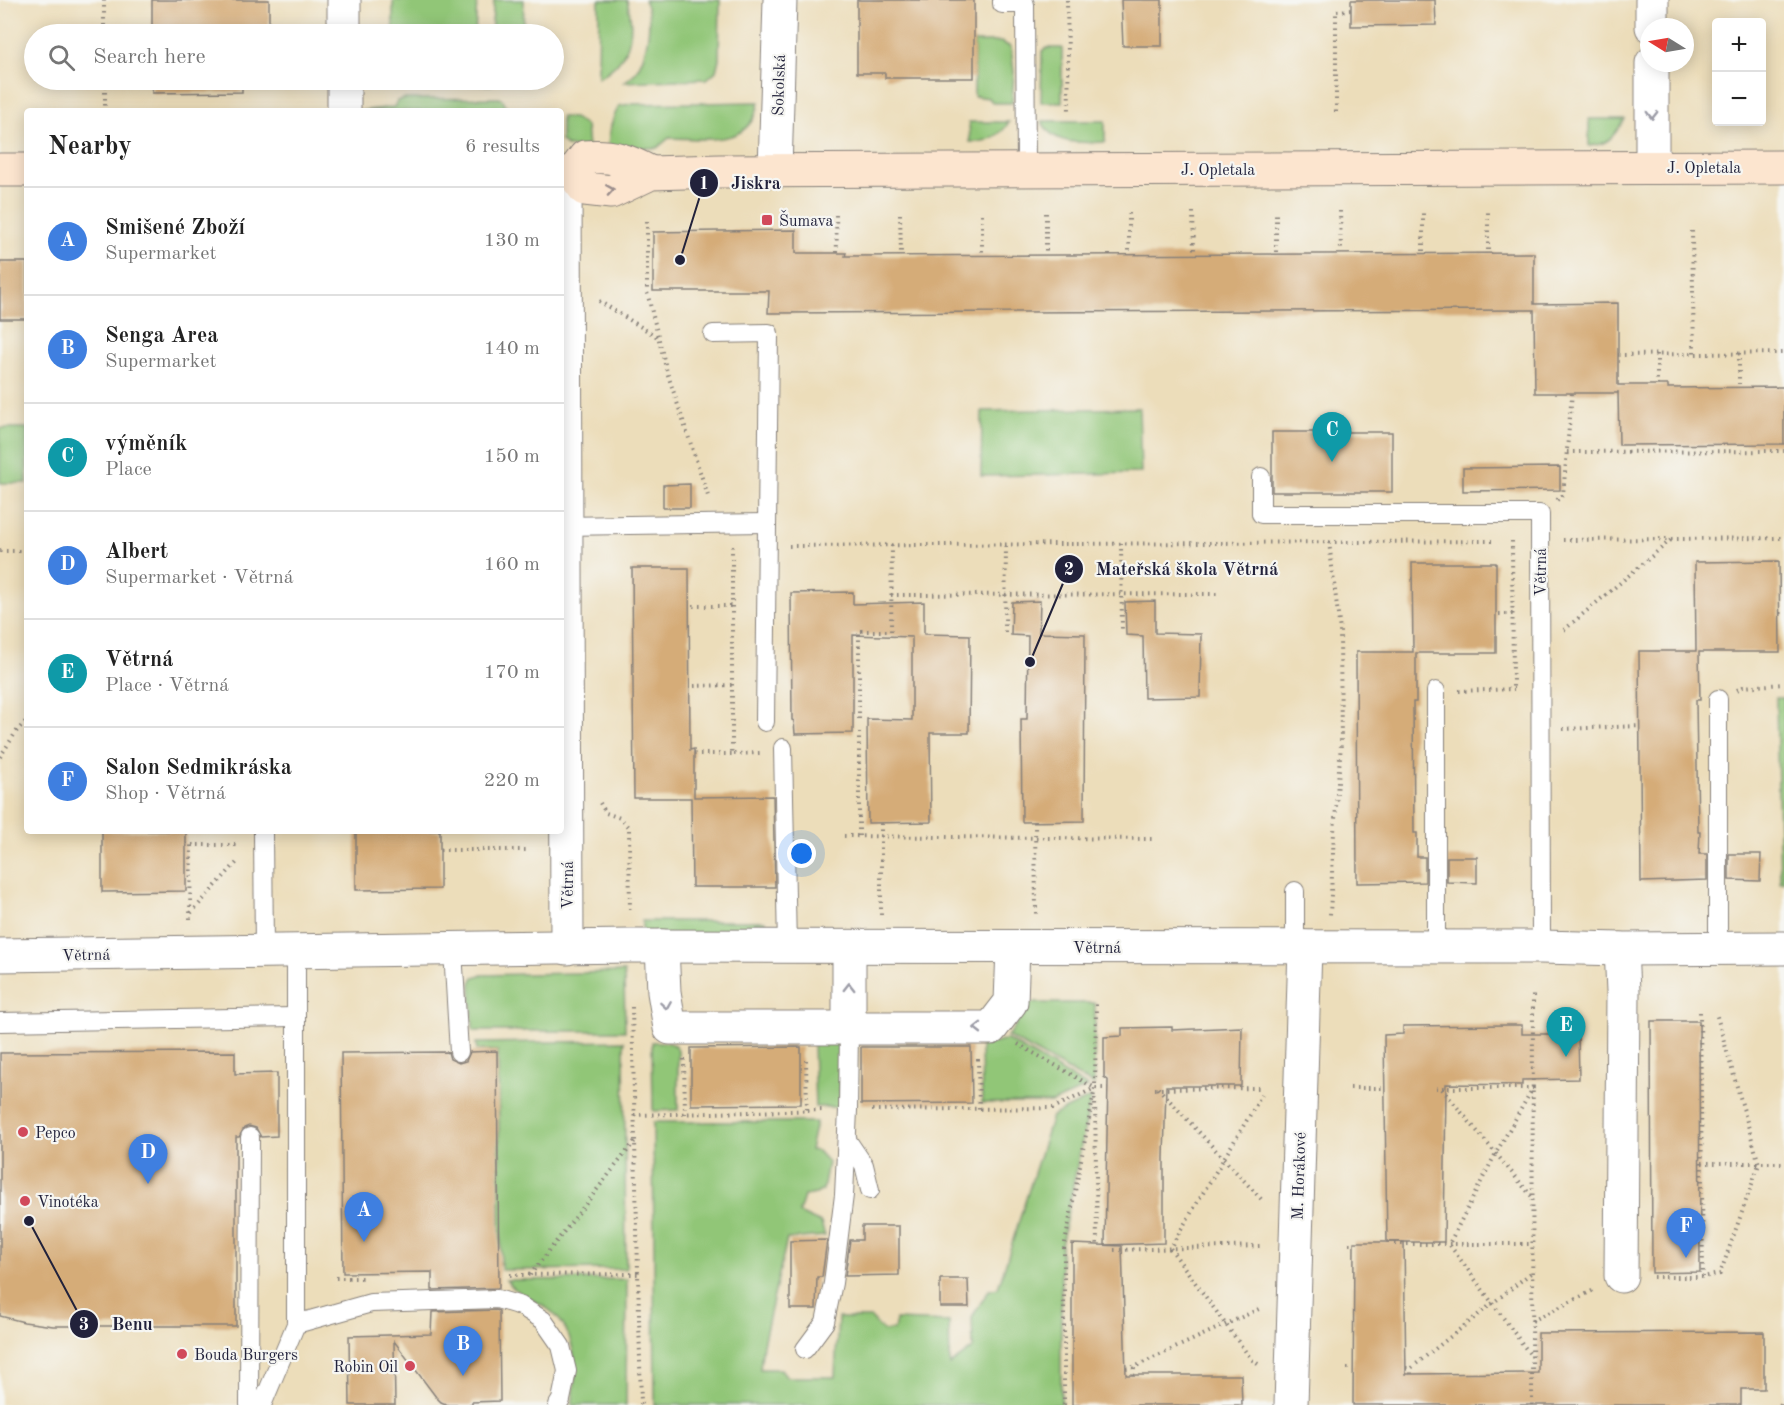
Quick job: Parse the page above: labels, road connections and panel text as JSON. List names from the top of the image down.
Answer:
{
  "streets": {
    "street": [
      "Sokolská",
      "J. Opletala",
      "Větrná",
      "M. Horákové"
    ]
  },
  "crossings": [
    ["Sokolská", "J. Opletala"],
    ["J. Opletala", "Větrná"],
    ["Větrná", "M. Horákové"]
  ],
  "places": {
    "transit": ["Šumava"],
    "other": [
      "Jiskra",
      "Mateřská škola Větrná",
      "Pepco",
      "Vinotéka",
      "Benu",
      "Bouda Burgers",
      "Robin Oil"
    ]
  },
  "north": "left",
  "page": {
    "map_buttons": ["+", "−"],
    "search": "Search here",
    "heading": ["Nearby", "6 results"],
    "list": [
      {
        "mark": "A",
        "name": "Smišené Zboží",
        "note": "Supermarket",
        "value": "130 m"
      },
      {
        "mark": "B",
        "name": "Senga Area",
        "note": "Supermarket",
        "value": "140 m"
      },
      {
        "mark": "C",
        "name": "výměník",
        "note": "Place",
        "value": "150 m"
      },
      {
        "mark": "D",
        "name": "Albert",
        "note": "Supermarket · Větrná",
        "value": "160 m"
      },
      {
        "mark": "E",
        "name": "Větrná",
        "note": "Place · Větrná",
        "value": "170 m"
      },
      {
        "mark": "F",
        "name": "Salon Sedmikráska",
        "note": "Shop · Větrná",
        "value": "220 m"
      }
    ],
    "pins": [
      "C",
      "E",
      "D",
      "A",
      "F",
      "B"
    ]
  }
}
